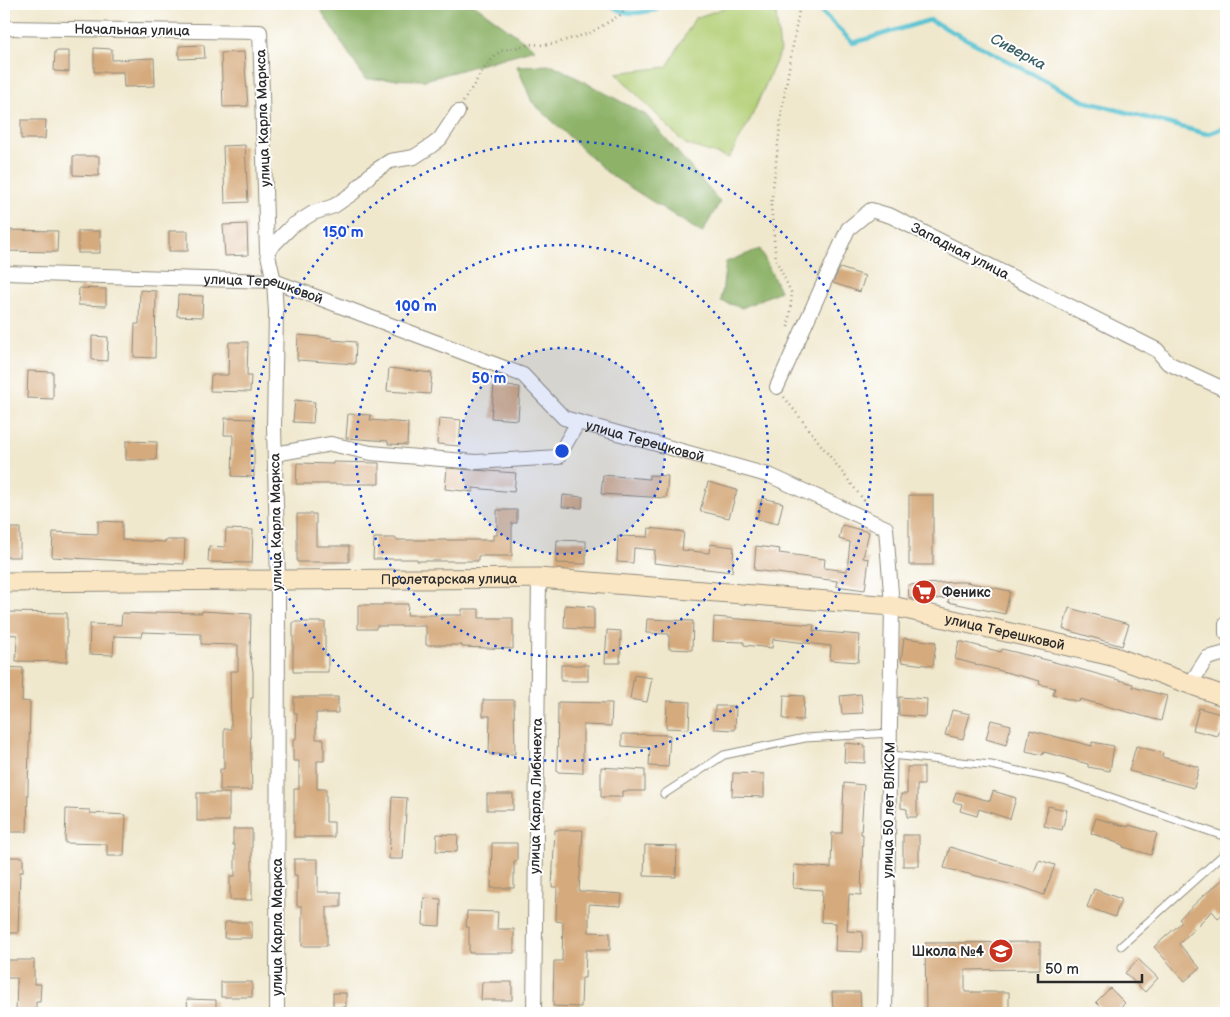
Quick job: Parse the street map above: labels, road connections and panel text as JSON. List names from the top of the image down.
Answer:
{
  "streets": {
    "main road": ["улица Терешковой", "Пролетарская улица"],
    "street": [
      "Начальная улица",
      "улица Карла Маркса",
      "Западная улица",
      "улица Карла Либкнехта",
      "улица 50 лет ВЛКСМ"
    ]
  },
  "crossings": [
    ["Начальная улица", "улица Карла Маркса"],
    ["улица Карла Маркса", "улица Терешковой"],
    ["улица Карла Маркса", "Пролетарская улица"],
    ["улица Терешковой", "Пролетарская улица"],
    ["улица Терешковой", "улица 50 лет ВЛКСМ"],
    ["Пролетарская улица", "улица Карла Либкнехта"],
    ["Пролетарская улица", "улица 50 лет ВЛКСМ"]
  ],
  "water": ["Сиверка"],
  "places": {
    "supermarket": ["Феникс"],
    "school or university": ["Школа №4"]
  },
  "scale_bar": "50 m",
  "rings": ["150 m", "100 m", "50 m"]
}
